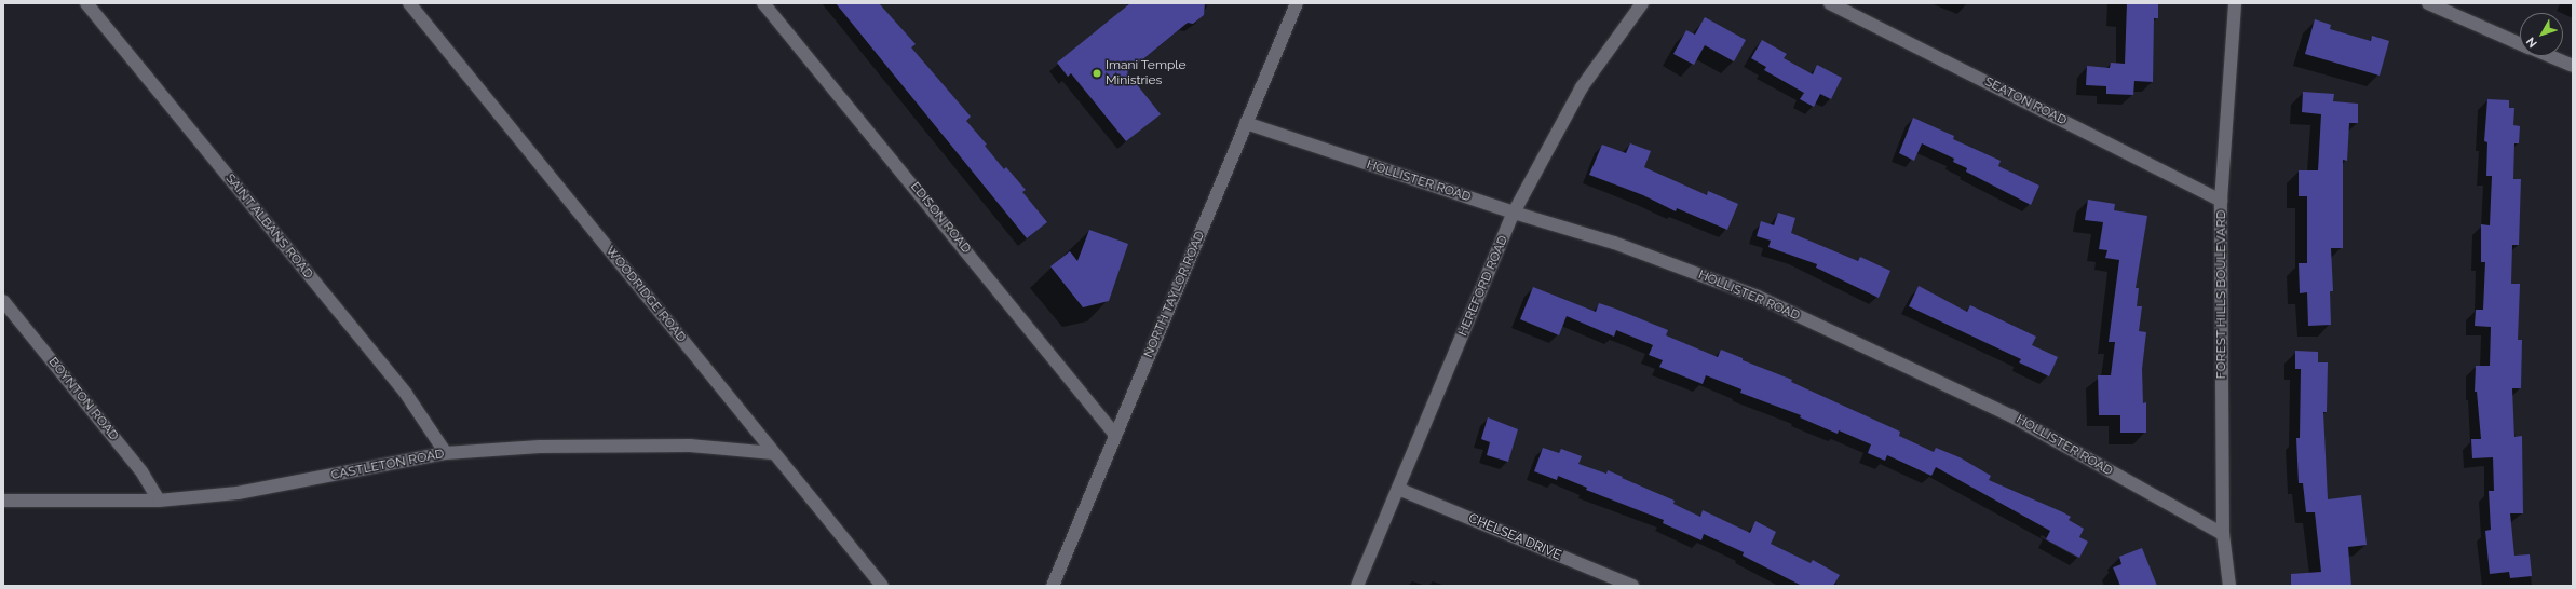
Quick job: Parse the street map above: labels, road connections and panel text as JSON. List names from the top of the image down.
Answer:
{
  "streets": {
    "street": [
      "SEATON ROAD",
      "HOLLISTER ROAD",
      "EDISON ROAD",
      "SAINT ALBANS ROAD",
      "HEREFORD ROAD",
      "WOODRIDGE ROAD",
      "NORTH TAYLOR ROAD",
      "FOREST HILLS BOULEVARD",
      "BOYNTON ROAD",
      "CASTLETON ROAD",
      "CHELSEA DRIVE"
    ]
  },
  "crossings": [
    ["SEATON ROAD", "FOREST HILLS BOULEVARD"],
    ["HOLLISTER ROAD", "HEREFORD ROAD"],
    ["HOLLISTER ROAD", "NORTH TAYLOR ROAD"],
    ["HOLLISTER ROAD", "FOREST HILLS BOULEVARD"],
    ["EDISON ROAD", "NORTH TAYLOR ROAD"],
    ["SAINT ALBANS ROAD", "CASTLETON ROAD"],
    ["HEREFORD ROAD", "CHELSEA DRIVE"],
    ["WOODRIDGE ROAD", "CASTLETON ROAD"],
    ["BOYNTON ROAD", "CASTLETON ROAD"]
  ],
  "places": ["Imani Temple Ministries"],
  "north": "bottom left"
}
